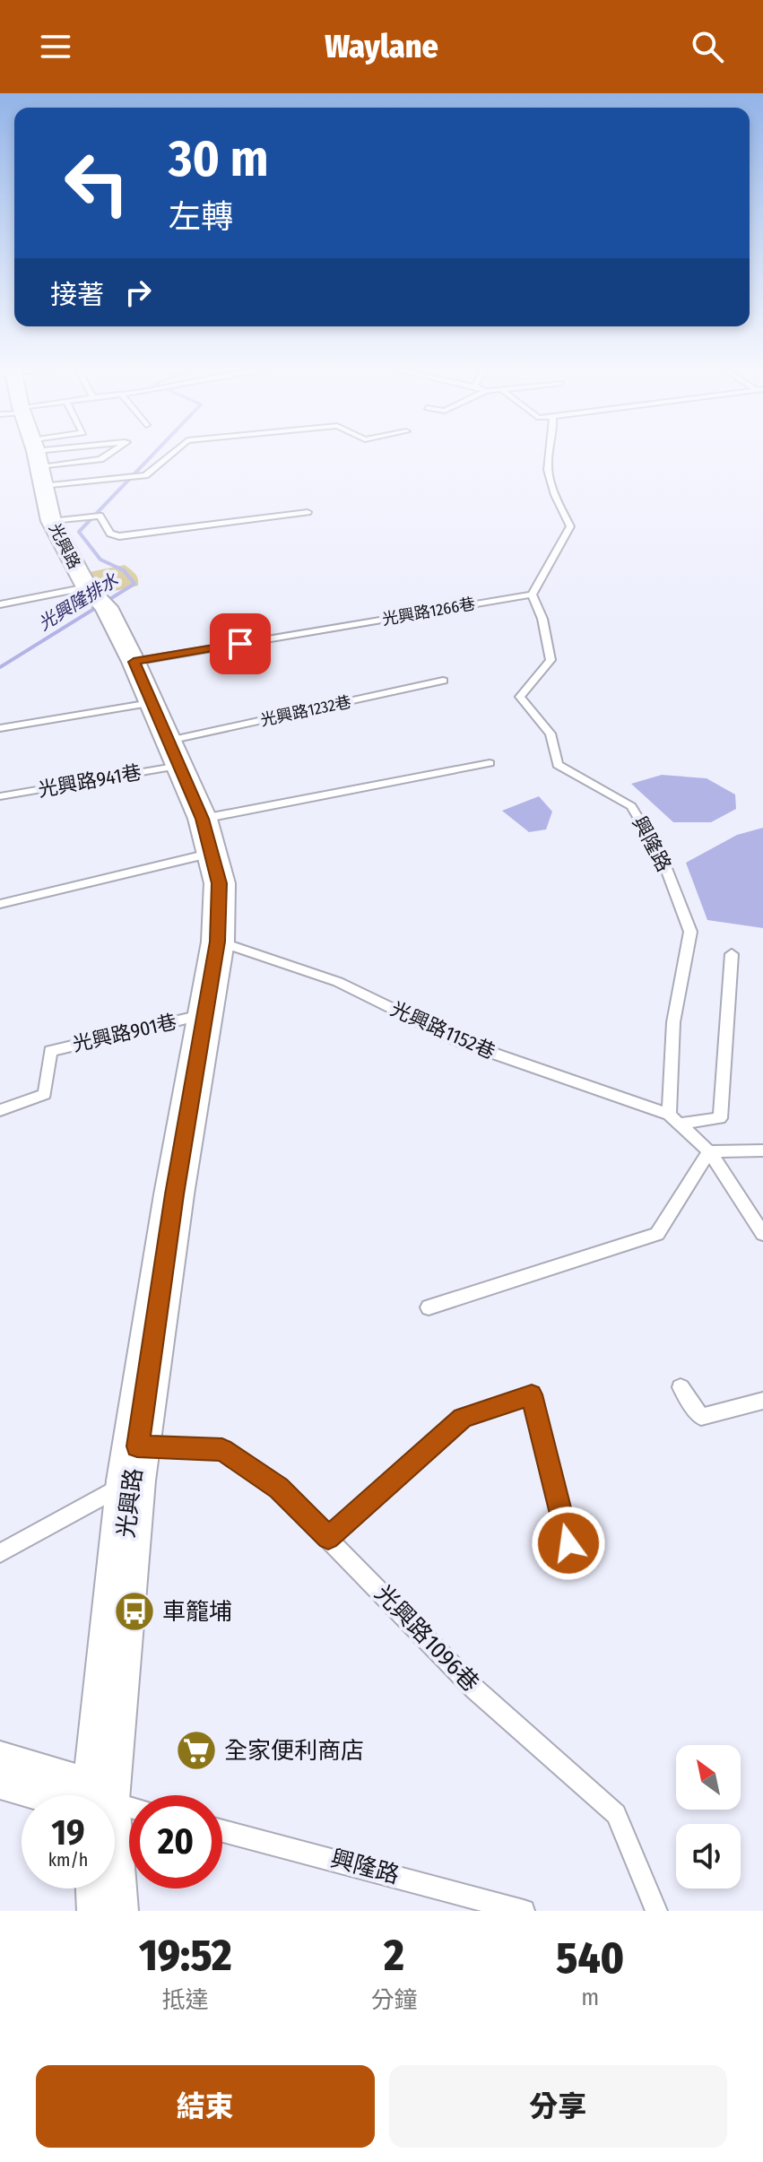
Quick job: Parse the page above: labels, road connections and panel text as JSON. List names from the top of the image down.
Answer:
{
  "streets": {
    "main road": ["光興路"],
    "lane": [
      "光興路1266巷",
      "光興路1232巷",
      "光興路941巷",
      "興隆路",
      "光興路1152巷",
      "光興路901巷",
      "光興路1096巷"
    ]
  },
  "crossings": [
    ["光興路", "光興路1266巷"],
    ["光興路", "光興路1232巷"],
    ["光興路", "光興路941巷"],
    ["光興路", "光興路1152巷"],
    ["光興路", "光興路901巷"],
    ["光興路", "光興路1096巷"],
    ["光興路1266巷", "興隆路"],
    ["光興路1232巷", "光興路941巷"],
    ["興隆路", "光興路1152巷"]
  ],
  "water": ["光興隆排水"],
  "places": {
    "bus stop": ["車籠埔"],
    "supermarket": ["全家便利商店"]
  },
  "north": "top left",
  "page": {
    "header": "Waylane",
    "turn": ["30 m", "左轉"],
    "then": "接著",
    "speed": "19 km/h",
    "limit": "20",
    "eta": [
      "19:52",
      "抵達",
      "2",
      "分鐘",
      "540",
      "m"
    ],
    "buttons": ["結束", "分享"]
  }
}
